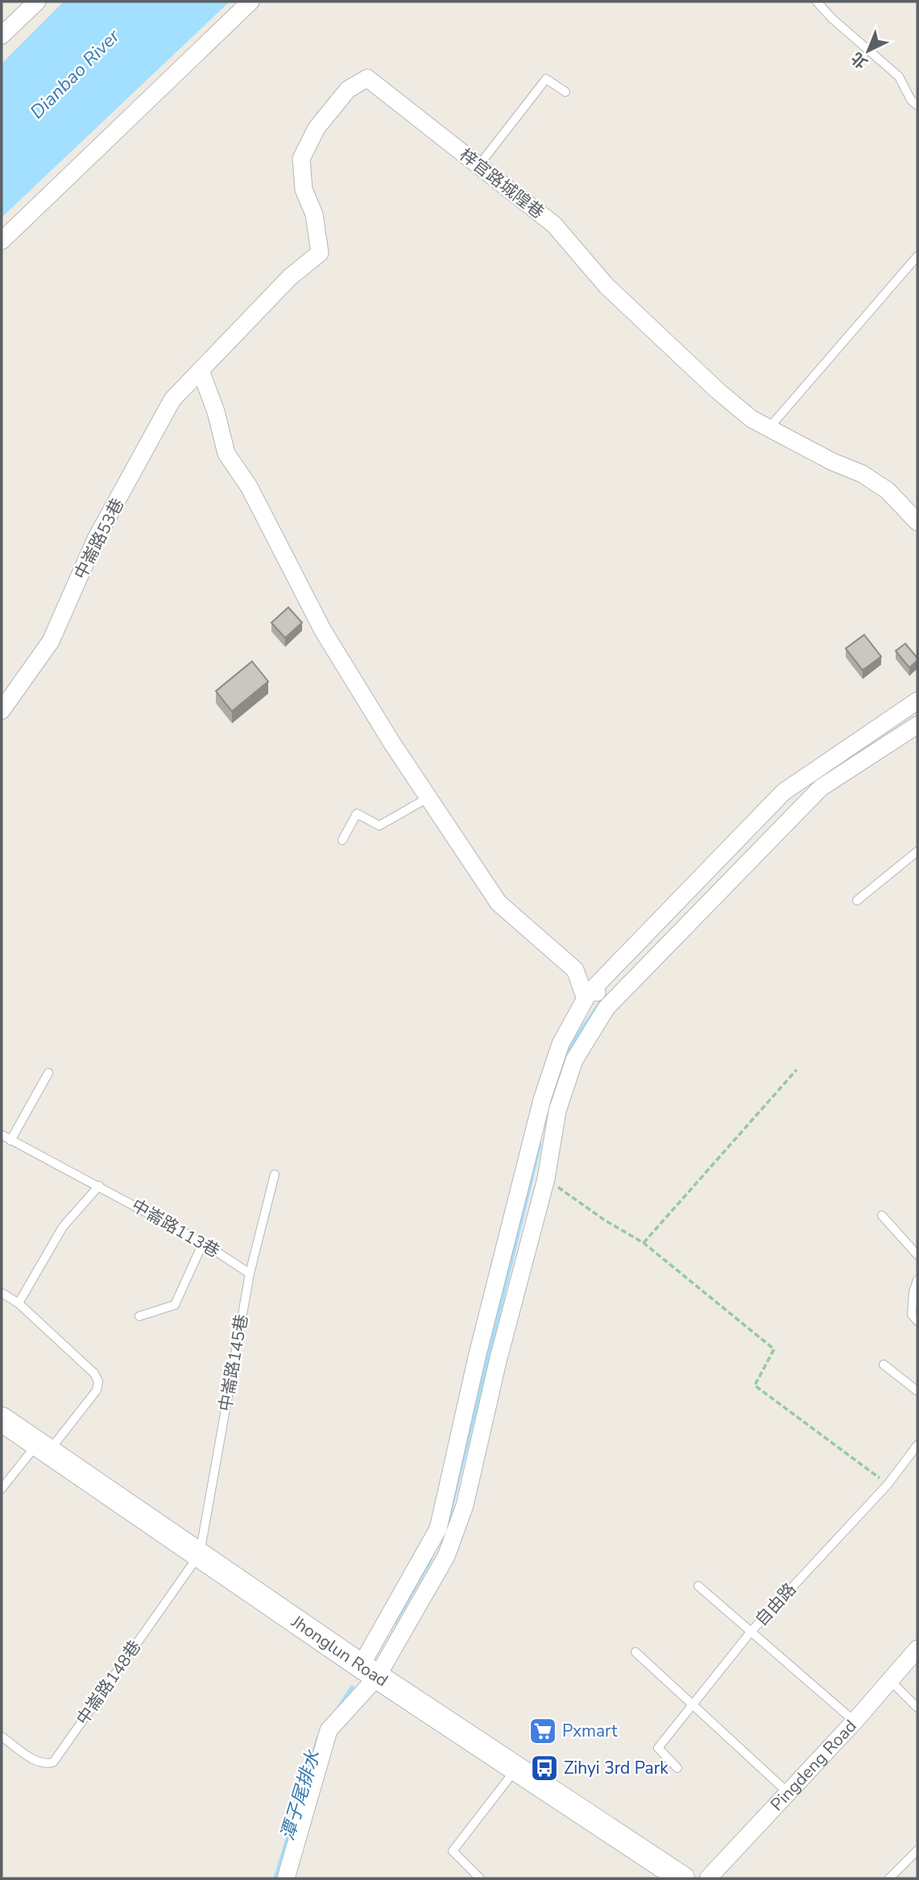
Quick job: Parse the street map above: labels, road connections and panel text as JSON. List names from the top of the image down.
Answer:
{
  "streets": {
    "street": [
      "梓官路城隍巷",
      "中崙路53巷",
      "Jhonglun Road",
      "Pingdeng Road"
    ],
    "lane": [
      "中崙路113巷",
      "中崙路145巷",
      "自由路",
      "中崙路148巷"
    ]
  },
  "crossings": [
    ["梓官路城隍巷", "中崙路53巷"],
    ["中崙路113巷", "中崙路145巷"],
    ["中崙路145巷", "Jhonglun Road"],
    ["中崙路145巷", "中崙路148巷"],
    ["Jhonglun Road", "中崙路148巷"]
  ],
  "water": ["Dianbao River", "潭子尾排水"],
  "places": {
    "supermarket": ["Pxmart"],
    "bus stop": ["Zihyi 3rd Park"]
  },
  "north": "bottom left"
}
